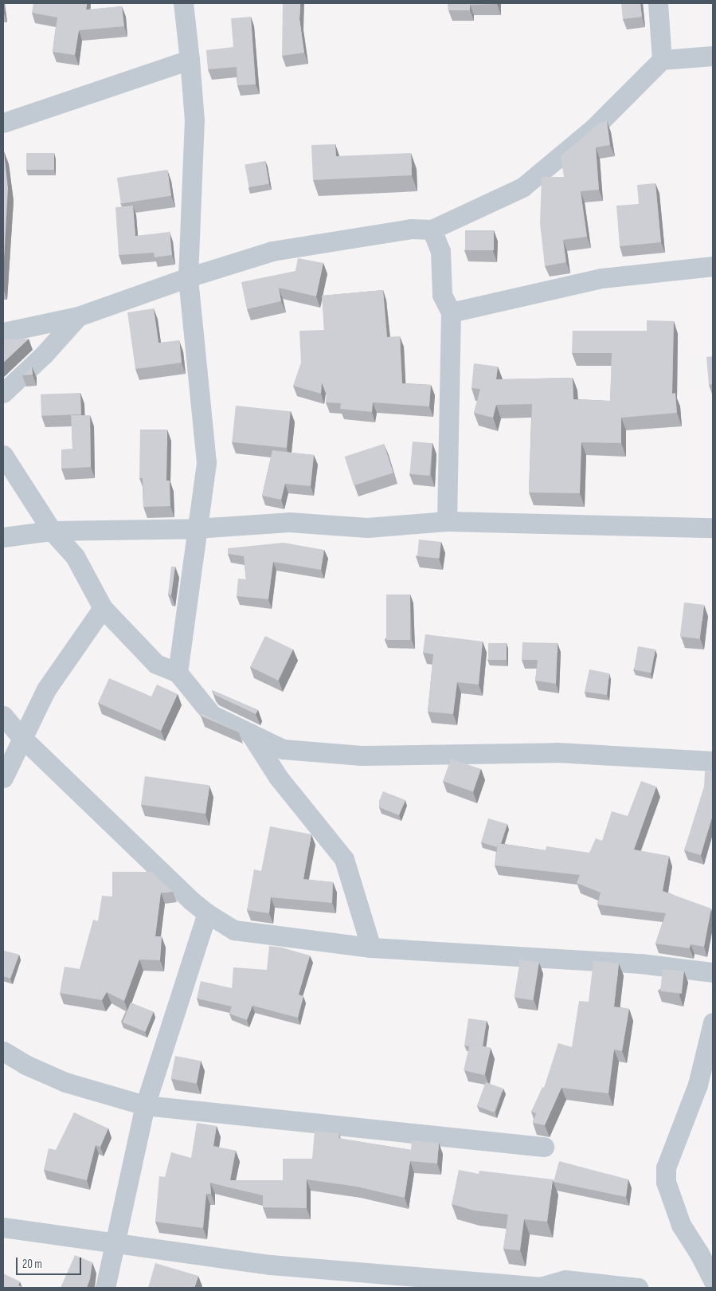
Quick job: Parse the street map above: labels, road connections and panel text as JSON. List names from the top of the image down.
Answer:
{
  "scale_bar": "20 m"
}
